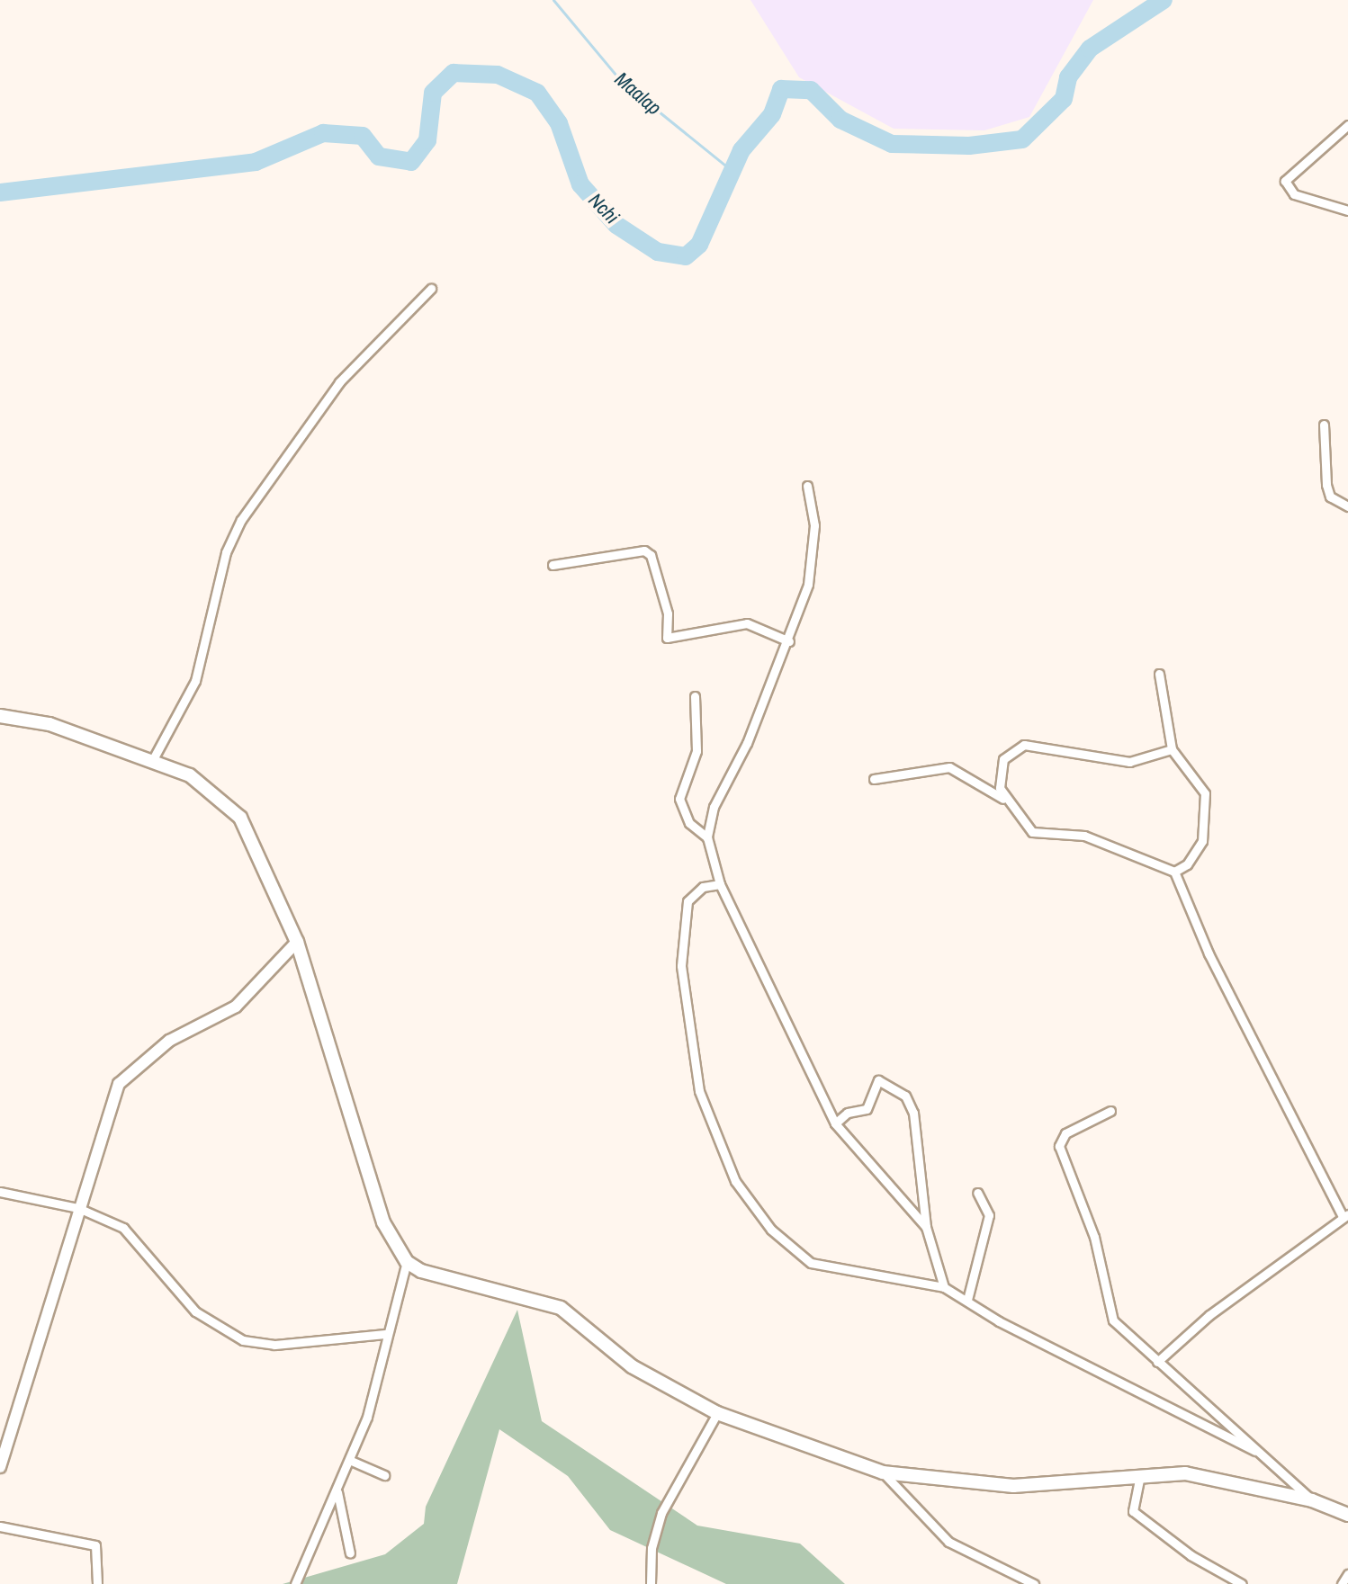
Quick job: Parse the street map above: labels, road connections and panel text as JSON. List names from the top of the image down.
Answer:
{
  "water": ["Maalap", "Nchi"]
}
